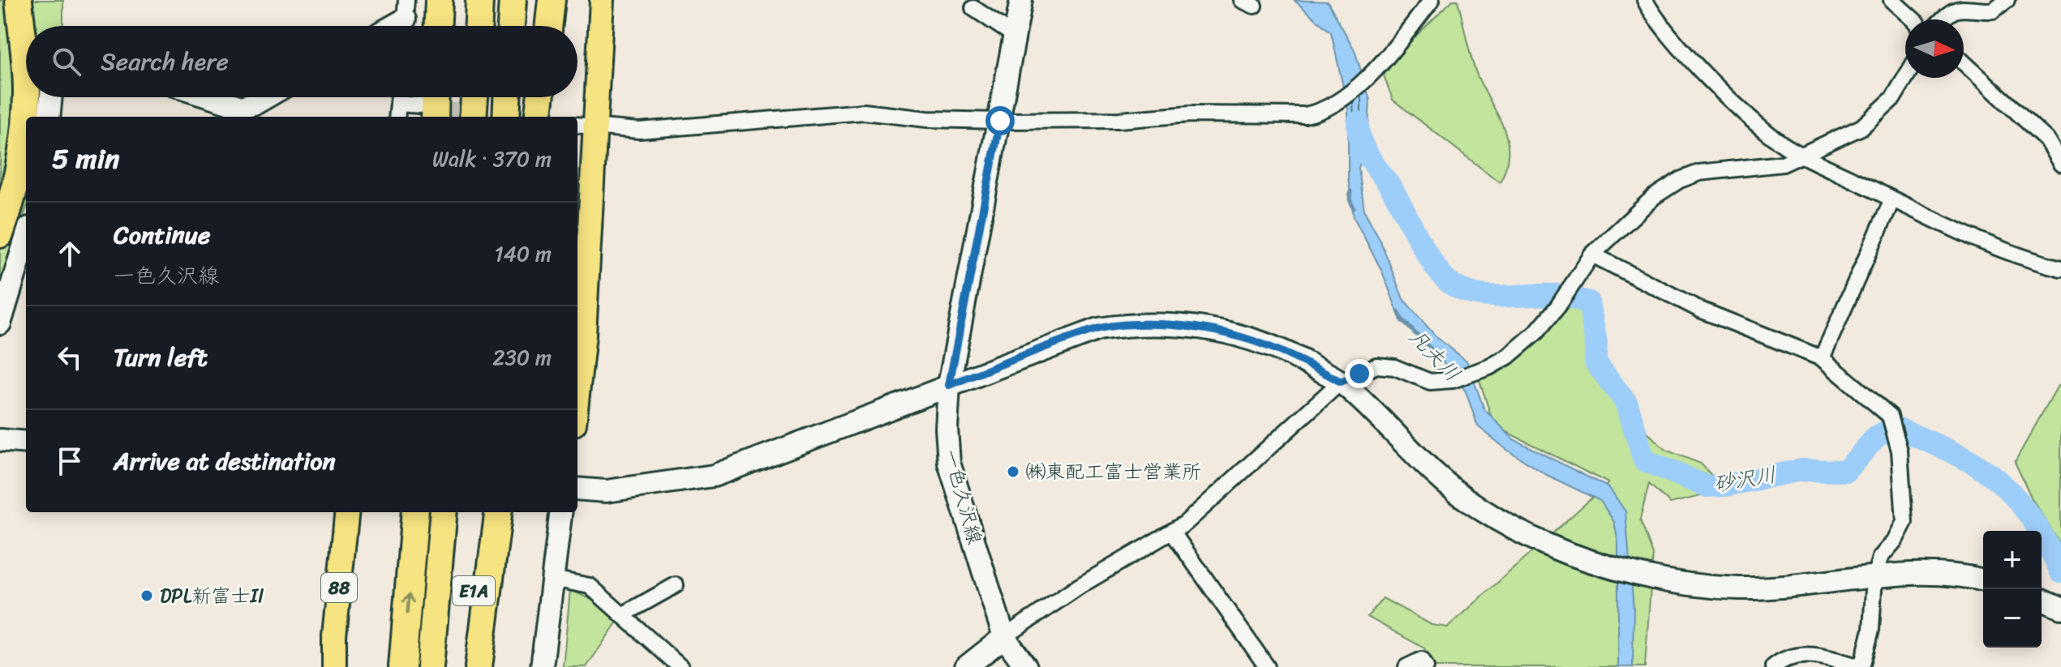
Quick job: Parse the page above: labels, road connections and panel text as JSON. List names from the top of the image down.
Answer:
{
  "streets": {
    "highway": ["E1A"],
    "main road": ["88"],
    "street": ["一色久沢線"]
  },
  "water": ["凡夫川", "砂沢川"],
  "places": ["㈱東配工富士営業所", "DPL新富士II"],
  "north": "right",
  "page": {
    "search": "Search here",
    "heading": ["5 min", "Walk · 370 m"],
    "list": [
      ["Continue", "一色久沢線", "140 m"],
      ["Turn left", "230 m"],
      "Arrive at destination"
    ],
    "map_buttons": ["+", "−"]
  }
}
